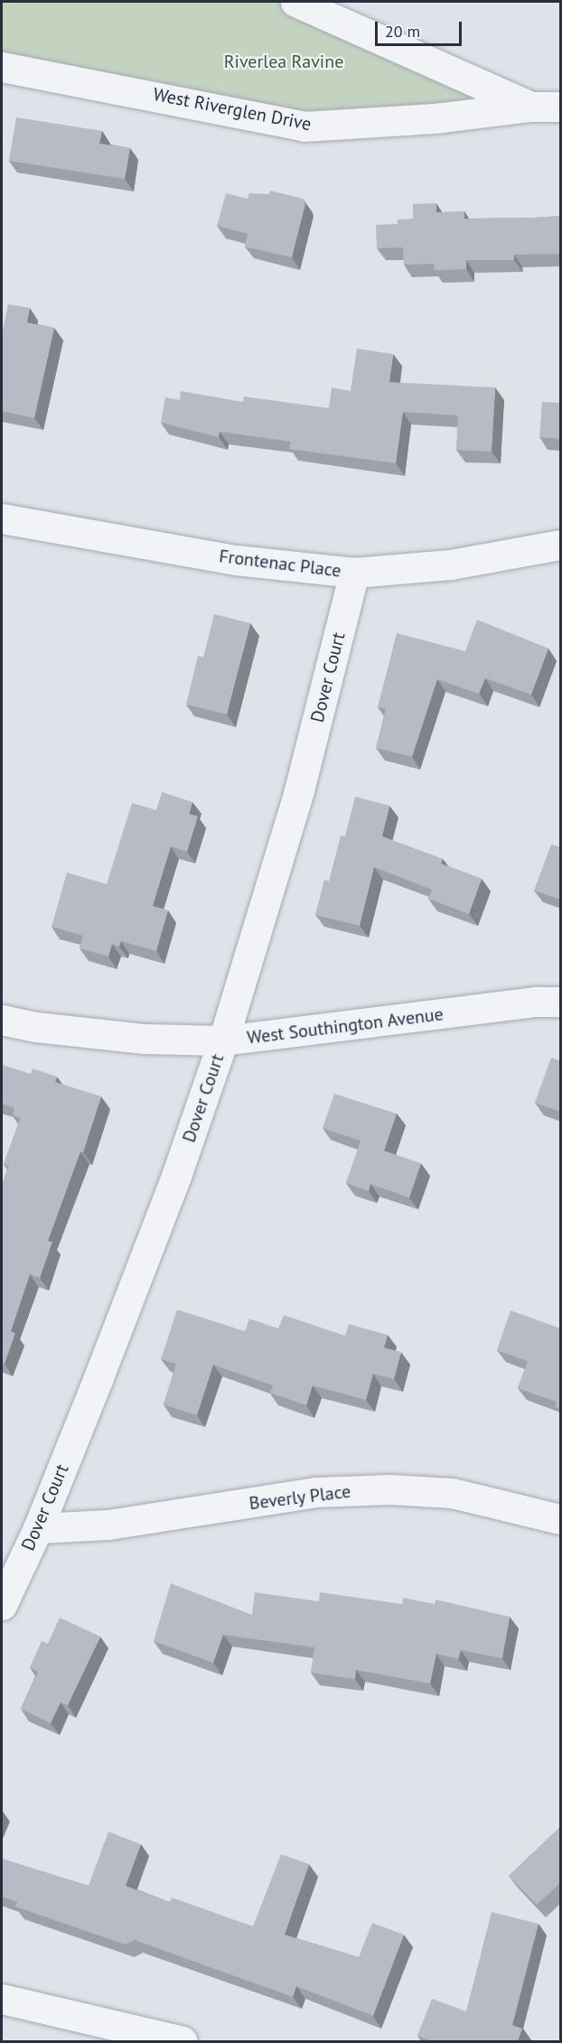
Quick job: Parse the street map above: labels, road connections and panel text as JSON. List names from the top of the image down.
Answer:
{
  "streets": {
    "street": [
      "West Riverglen Drive",
      "Frontenac Place",
      "Dover Court",
      "West Southington Avenue",
      "Beverly Place"
    ]
  },
  "crossings": [
    ["Frontenac Place", "Dover Court"],
    ["Dover Court", "West Southington Avenue"],
    ["Dover Court", "Beverly Place"]
  ],
  "parks": ["Riverlea Ravine"],
  "scale_bar": "20 m"
}
